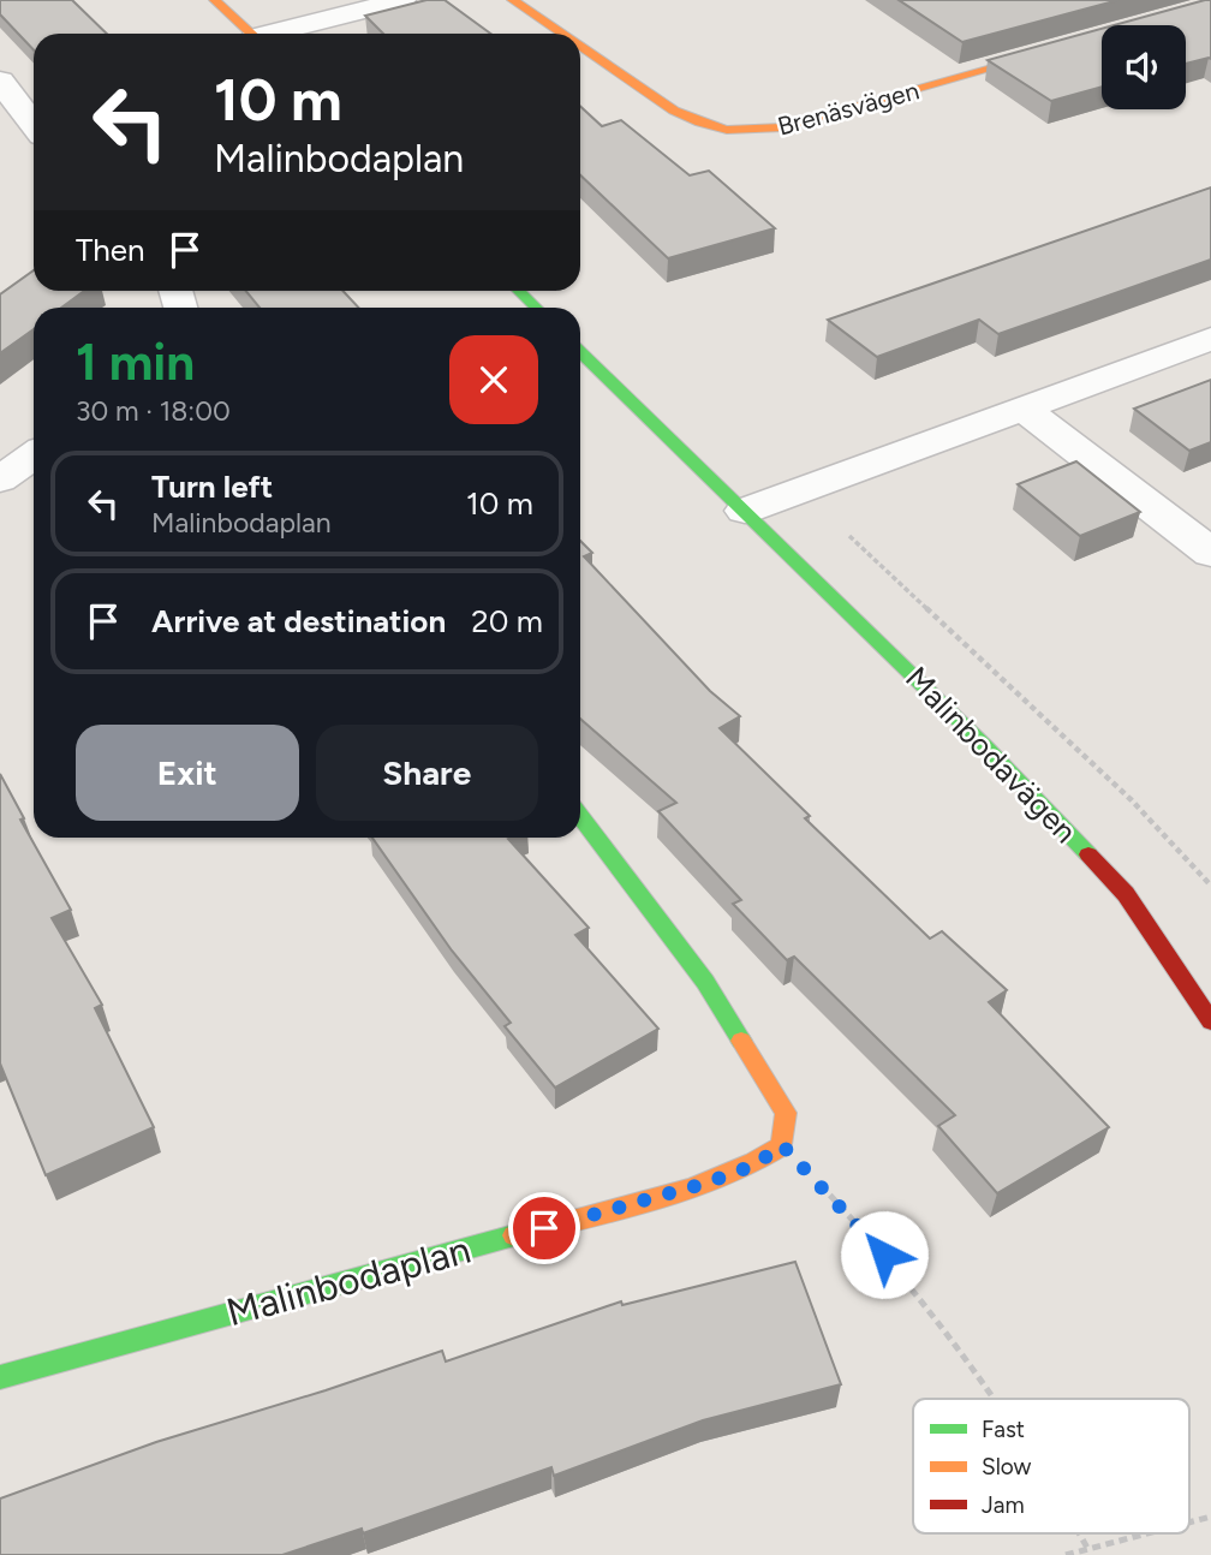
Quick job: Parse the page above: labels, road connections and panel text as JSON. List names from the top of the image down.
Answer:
{
  "streets": {
    "street": ["Brenäsvägen", "Malinbodavägen", "Malinbodaplan"]
  },
  "legend": ["Fast", "Slow", "Jam"],
  "page": {
    "turn": ["10 m", "Malinbodaplan"],
    "then": "Then",
    "heading": ["1 min", "30 m · 18:00"],
    "list": [
      {
        "name": "Turn left",
        "note": "Malinbodaplan",
        "value": "10 m"
      },
      {
        "name": "Arrive at destination",
        "value": "20 m"
      }
    ],
    "buttons": ["Exit", "Share"]
  }
}
